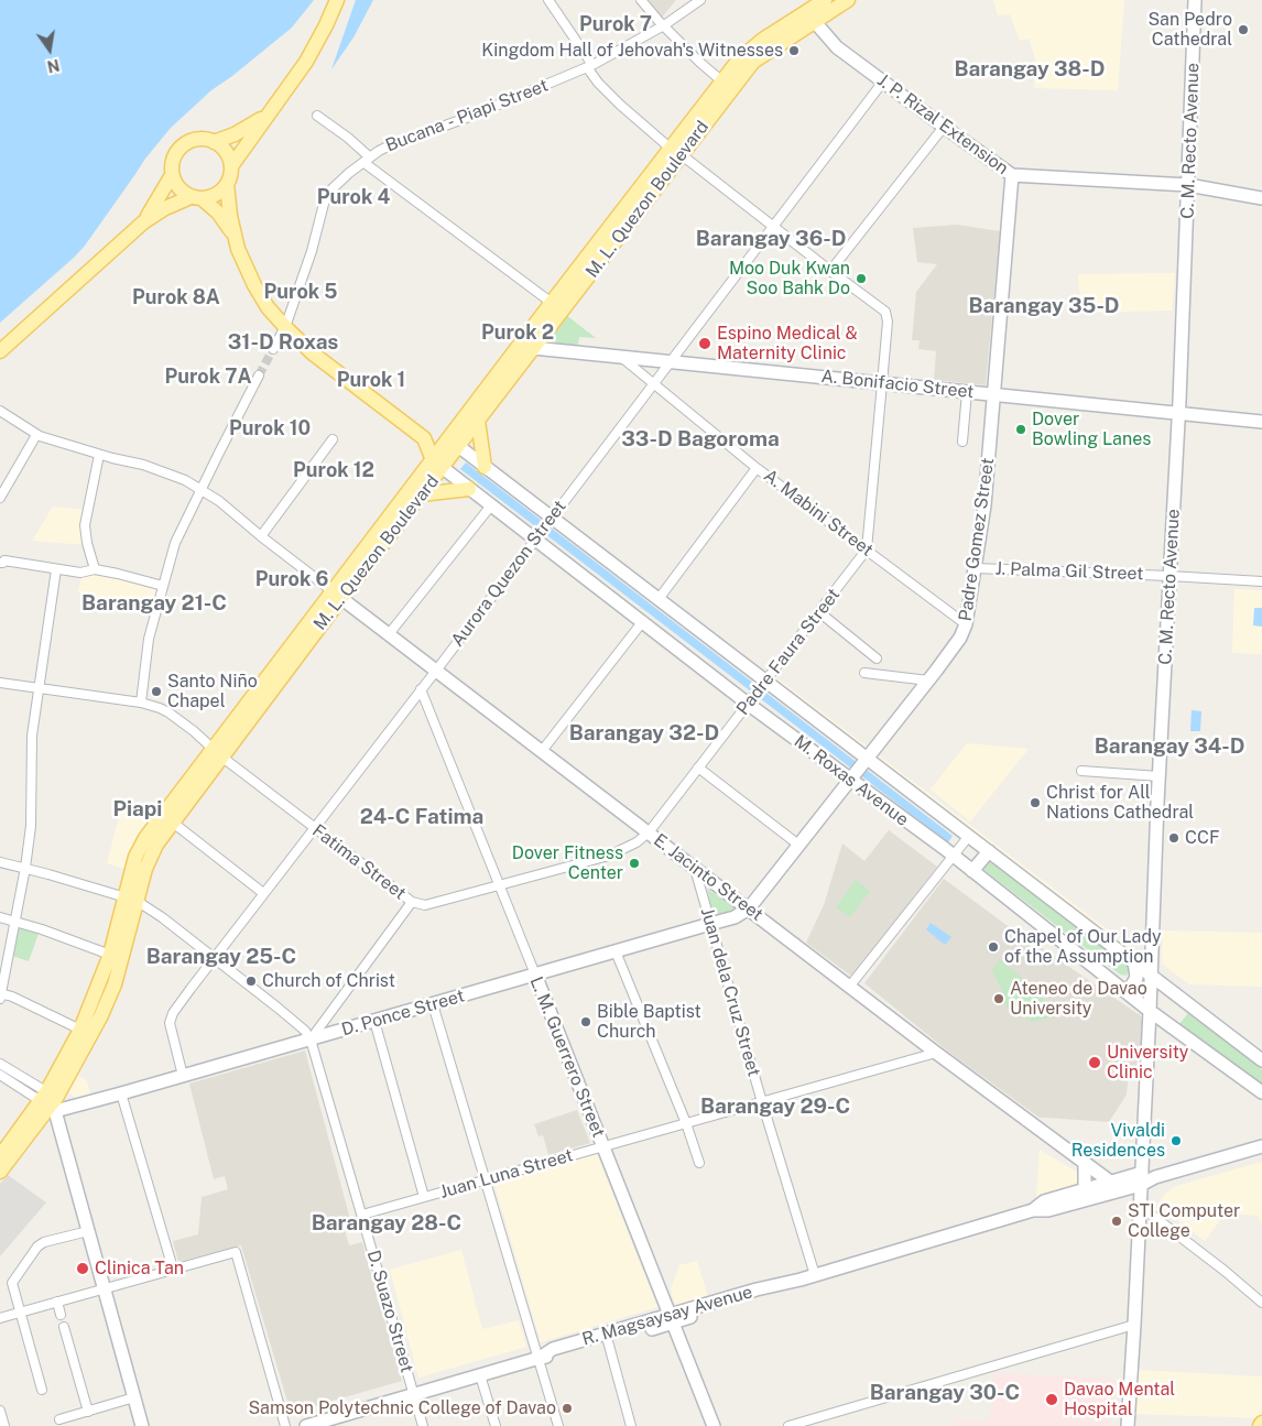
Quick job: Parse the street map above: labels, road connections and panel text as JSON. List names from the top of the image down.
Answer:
{
  "streets": {
    "main road": [
      "J. P. Rizal Extension",
      "C. M. Recto Avenue",
      "M. L. Quezon Boulevard",
      "A. Bonifacio Street",
      "Padre Gomez Street",
      "M. Roxas Avenue",
      "E. Jacinto Street",
      "D. Ponce Street",
      "L. M. Guerrero Street",
      "R. Magsaysay Avenue"
    ],
    "street": [
      "Bucana - Piapi Street",
      "A. Mabini Street",
      "J. Palma Gil Street",
      "Aurora Quezon Street",
      "Padre Faura Street",
      "Fatima Street",
      "Juan dela Cruz Street",
      "Juan Luna Street",
      "D. Suazo Street"
    ]
  },
  "crossings": [
    ["J. P. Rizal Extension", "C. M. Recto Avenue"],
    ["J. P. Rizal Extension", "M. L. Quezon Boulevard"],
    ["J. P. Rizal Extension", "Padre Gomez Street"],
    ["J. P. Rizal Extension", "Aurora Quezon Street"],
    ["C. M. Recto Avenue", "A. Bonifacio Street"],
    ["C. M. Recto Avenue", "J. Palma Gil Street"],
    ["C. M. Recto Avenue", "M. Roxas Avenue"],
    ["C. M. Recto Avenue", "R. Magsaysay Avenue"],
    ["M. L. Quezon Boulevard", "A. Bonifacio Street"],
    ["M. L. Quezon Boulevard", "M. Roxas Avenue"],
    ["M. L. Quezon Boulevard", "Fatima Street"],
    ["M. L. Quezon Boulevard", "E. Jacinto Street"],
    ["M. L. Quezon Boulevard", "D. Ponce Street"],
    ["A. Bonifacio Street", "A. Mabini Street"],
    ["A. Bonifacio Street", "Padre Gomez Street"],
    ["A. Bonifacio Street", "Aurora Quezon Street"],
    ["A. Mabini Street", "Padre Gomez Street"],
    ["A. Mabini Street", "Aurora Quezon Street"],
    ["A. Mabini Street", "Padre Faura Street"],
    ["Padre Gomez Street", "J. Palma Gil Street"],
    ["Padre Gomez Street", "M. Roxas Avenue"],
    ["Padre Gomez Street", "E. Jacinto Street"],
    ["Padre Gomez Street", "D. Ponce Street"],
    ["Aurora Quezon Street", "M. Roxas Avenue"],
    ["Aurora Quezon Street", "Fatima Street"],
    ["Aurora Quezon Street", "E. Jacinto Street"],
    ["Aurora Quezon Street", "D. Ponce Street"],
    ["Aurora Quezon Street", "L. M. Guerrero Street"],
    ["Padre Faura Street", "M. Roxas Avenue"],
    ["Padre Faura Street", "Fatima Street"],
    ["Padre Faura Street", "E. Jacinto Street"],
    ["Fatima Street", "E. Jacinto Street"],
    ["Fatima Street", "L. M. Guerrero Street"],
    ["E. Jacinto Street", "Juan dela Cruz Street"],
    ["E. Jacinto Street", "D. Ponce Street"],
    ["E. Jacinto Street", "Juan Luna Street"],
    ["E. Jacinto Street", "R. Magsaysay Avenue"],
    ["Juan dela Cruz Street", "D. Ponce Street"],
    ["Juan dela Cruz Street", "Juan Luna Street"],
    ["Juan dela Cruz Street", "R. Magsaysay Avenue"],
    ["D. Ponce Street", "L. M. Guerrero Street"],
    ["D. Ponce Street", "D. Suazo Street"],
    ["L. M. Guerrero Street", "Juan Luna Street"],
    ["L. M. Guerrero Street", "R. Magsaysay Avenue"],
    ["Juan Luna Street", "D. Suazo Street"],
    ["D. Suazo Street", "R. Magsaysay Avenue"]
  ],
  "districts": [
    "Purok 7",
    "Barangay 38-D",
    "Purok 4",
    "Barangay 36-D",
    "Purok 5",
    "Purok 8A",
    "Barangay 35-D",
    "Purok 2",
    "31-D Roxas",
    "Purok 7A",
    "Purok 1",
    "Purok 10",
    "33-D Bagoroma",
    "Purok 12",
    "Purok 6",
    "Barangay 21-C",
    "Barangay 32-D",
    "Barangay 34-D",
    "Piapi",
    "24-C Fatima",
    "Barangay 25-C",
    "Barangay 29-C",
    "Barangay 28-C",
    "Barangay 30-C"
  ],
  "places": [
    "San Pedro Cathedral",
    "Kingdom Hall of Jehovah's Witnesses",
    "Moo Duk Kwan Soo Bahk Do",
    "Espino Medical & Maternity Clinic",
    "Dover Bowling Lanes",
    "Santo Niño Chapel",
    "Christ for All Nations Cathedral",
    "CCF",
    "Dover Fitness Center",
    "Chapel of Our Lady of the Assumption",
    "Church of Christ",
    "Ateneo de Davao University",
    "Bible Baptist Church",
    "University Clinic",
    "Vivaldi Residences",
    "STI Computer College",
    "Clinica Tan",
    "Davao Mental Hospital",
    "Samson Polytechnic College of Davao"
  ],
  "north": "bottom"
}
